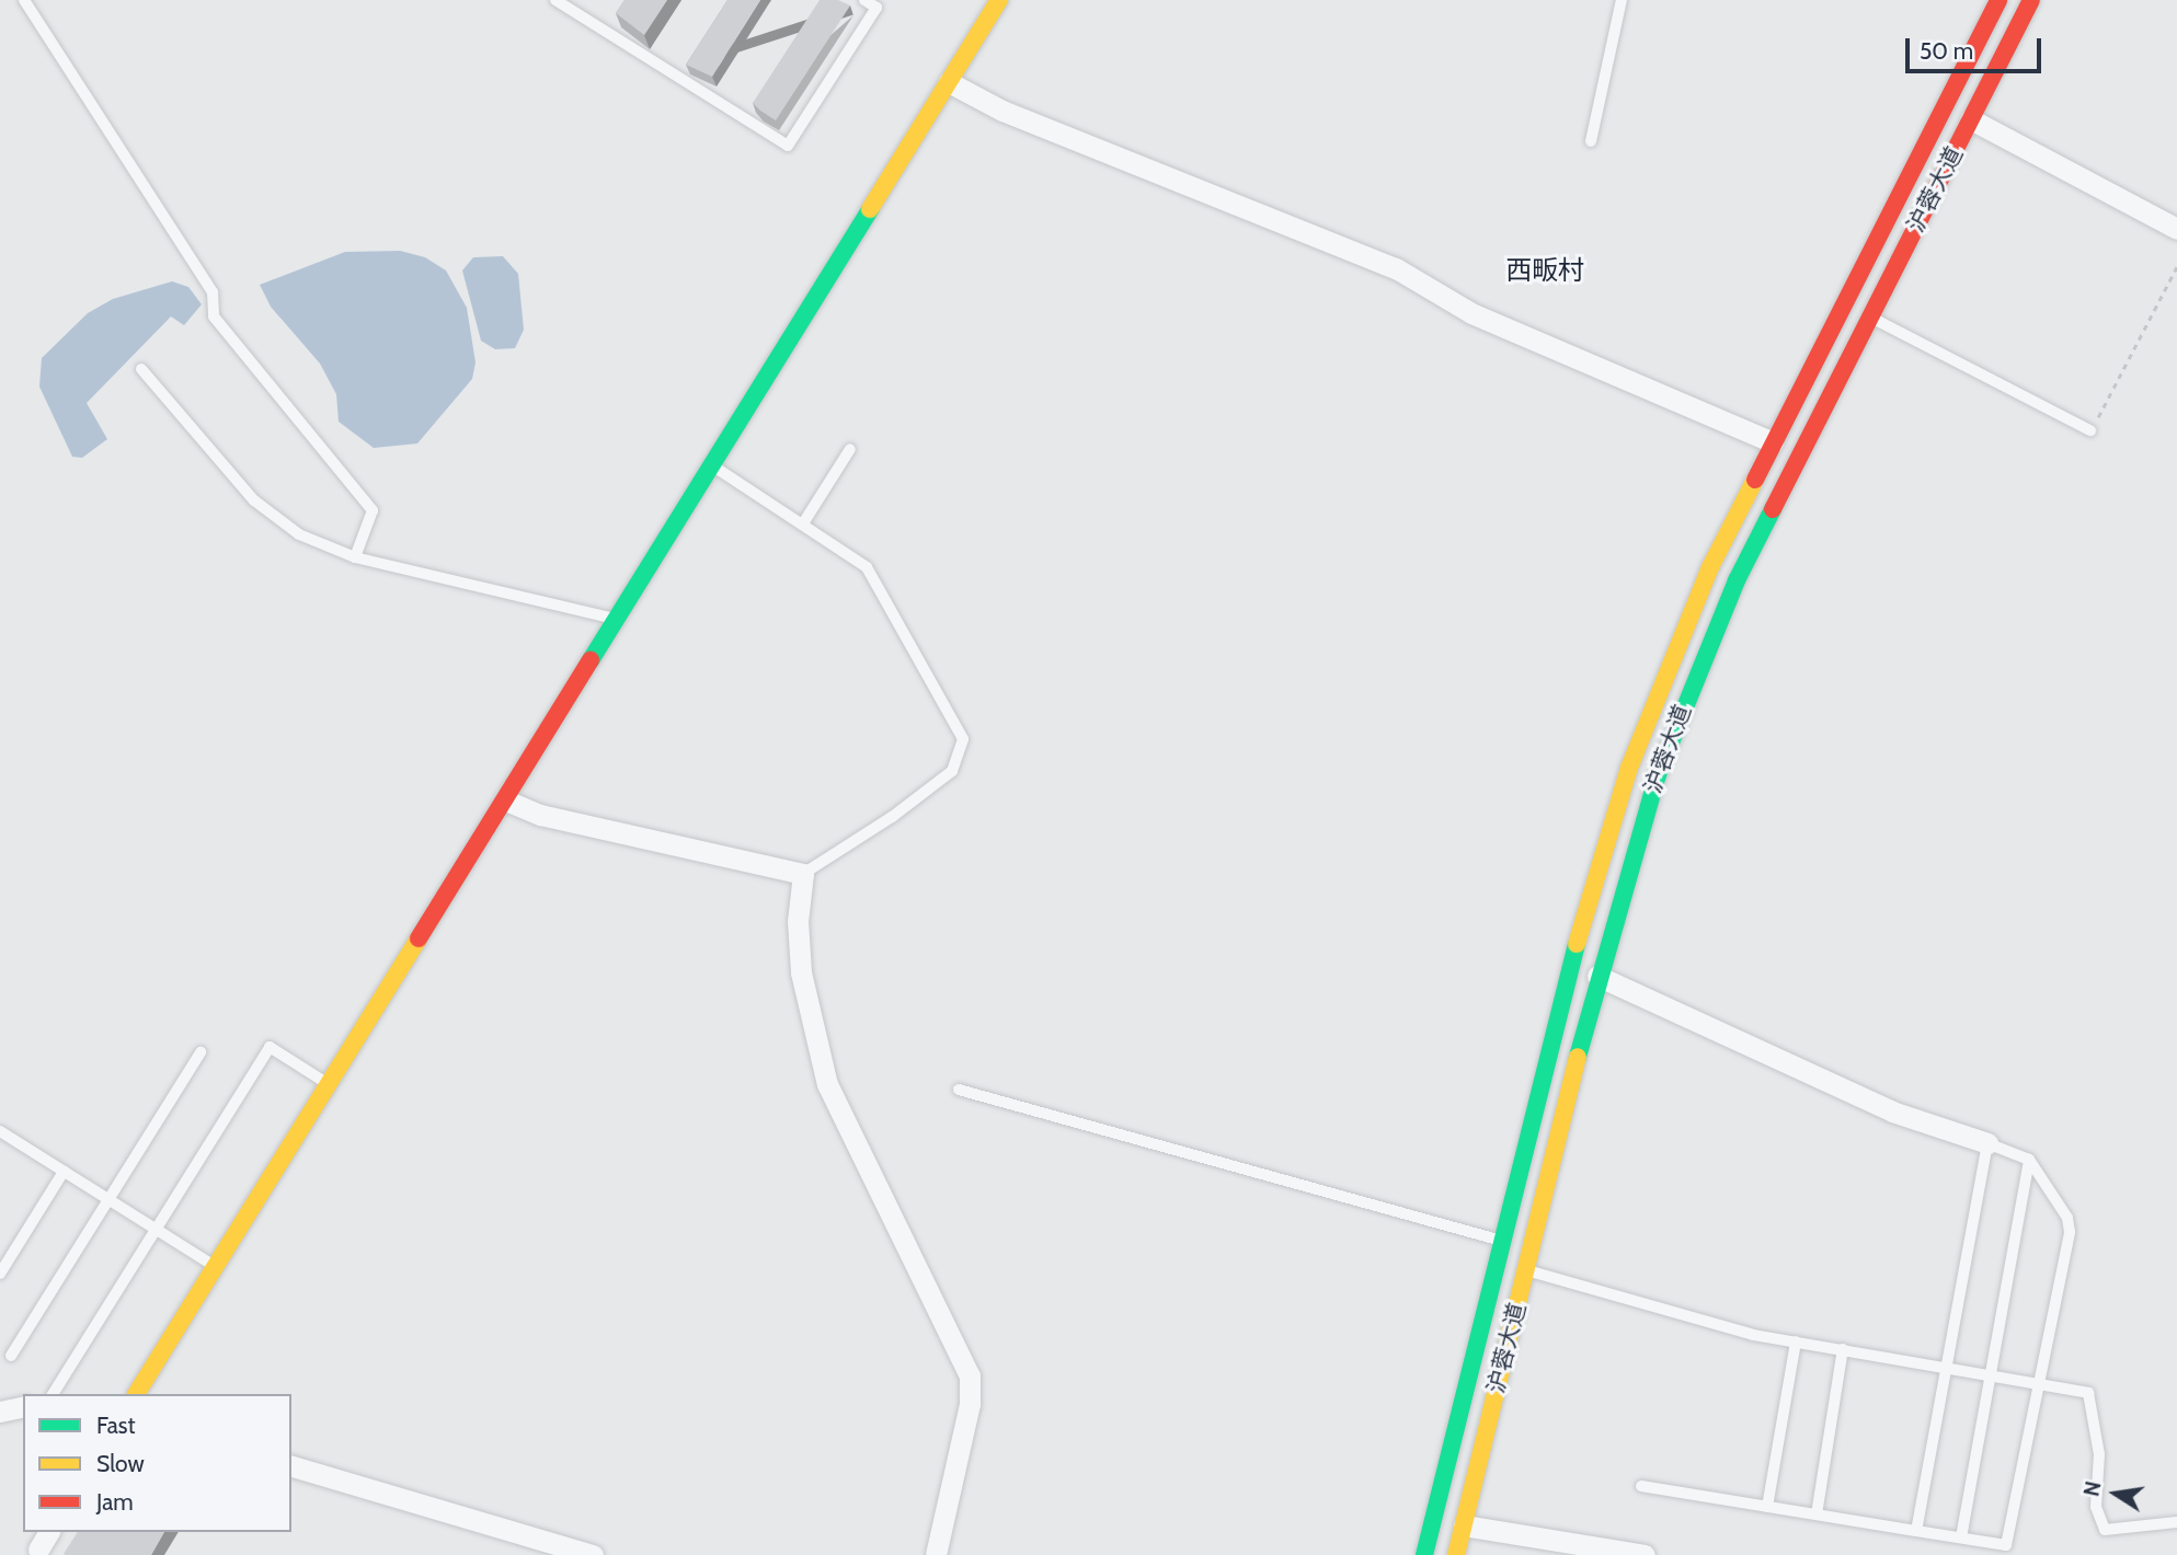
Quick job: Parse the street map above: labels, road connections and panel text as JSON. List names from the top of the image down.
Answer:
{
  "streets": {
    "main road": ["沪蓉大道"]
  },
  "districts": ["西畈村"],
  "legend": ["Fast", "Slow", "Jam"],
  "scale_bar": "50 m",
  "north": "left"
}
